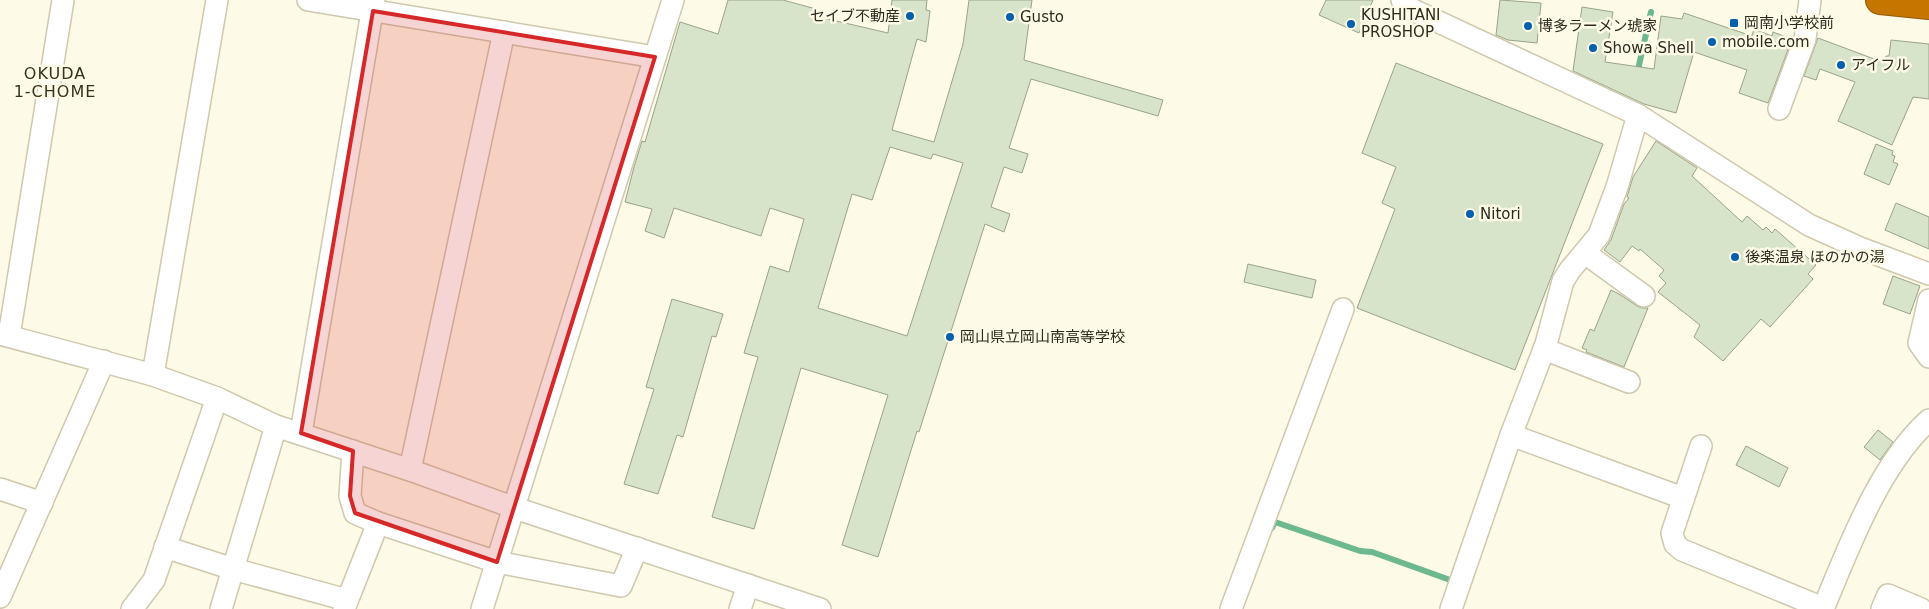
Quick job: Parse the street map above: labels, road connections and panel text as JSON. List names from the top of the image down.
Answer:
{
  "districts": ["OKUDA 1-CHOME"],
  "places": {
    "other": [
      "セイブ不動産",
      "Gusto",
      "KUSHITANI PROSHOP",
      "博多ラーメン琥家",
      "mobile.com",
      "Showa Shell",
      "アイフル",
      "Nitori",
      "後楽温泉 ほのかの湯",
      "岡山県立岡山南高等学校"
    ],
    "transit": ["岡南小学校前"]
  }
}
